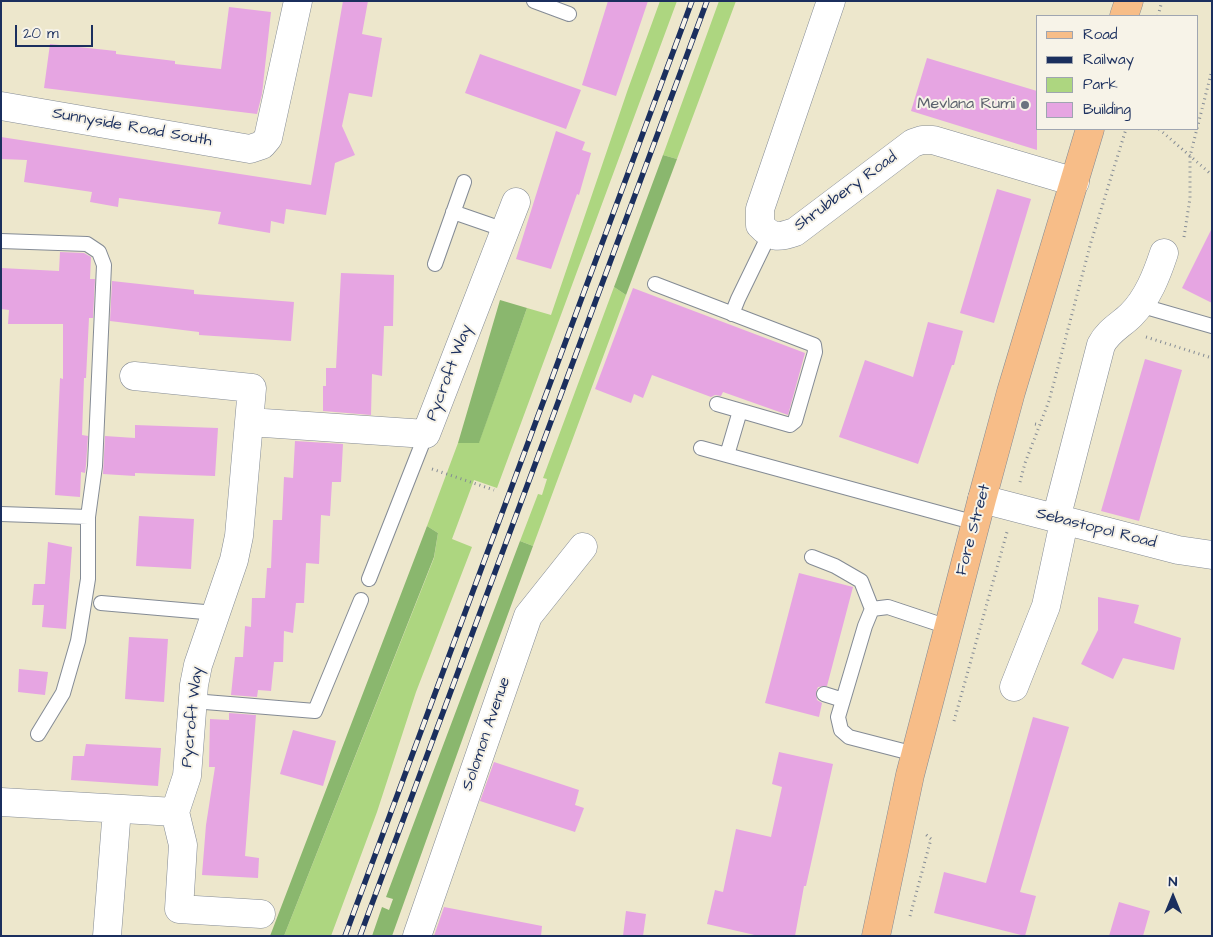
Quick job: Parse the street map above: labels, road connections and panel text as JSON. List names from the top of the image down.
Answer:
{
  "streets": {
    "main road": ["Fore Street"],
    "street": [
      "Sunnyside Road South",
      "Shrubbery Road",
      "Pycroft Way",
      "Sebastopol Road",
      "Solomon Avenue"
    ]
  },
  "crossings": [
    ["Shrubbery Road", "Fore Street"],
    ["Sebastopol Road", "Fore Street"]
  ],
  "places": ["Mevlana Rumi"],
  "legend": [
    "Road",
    "Railway",
    "Park",
    "Building"
  ],
  "scale_bar": "20 m",
  "north": "top"
}
